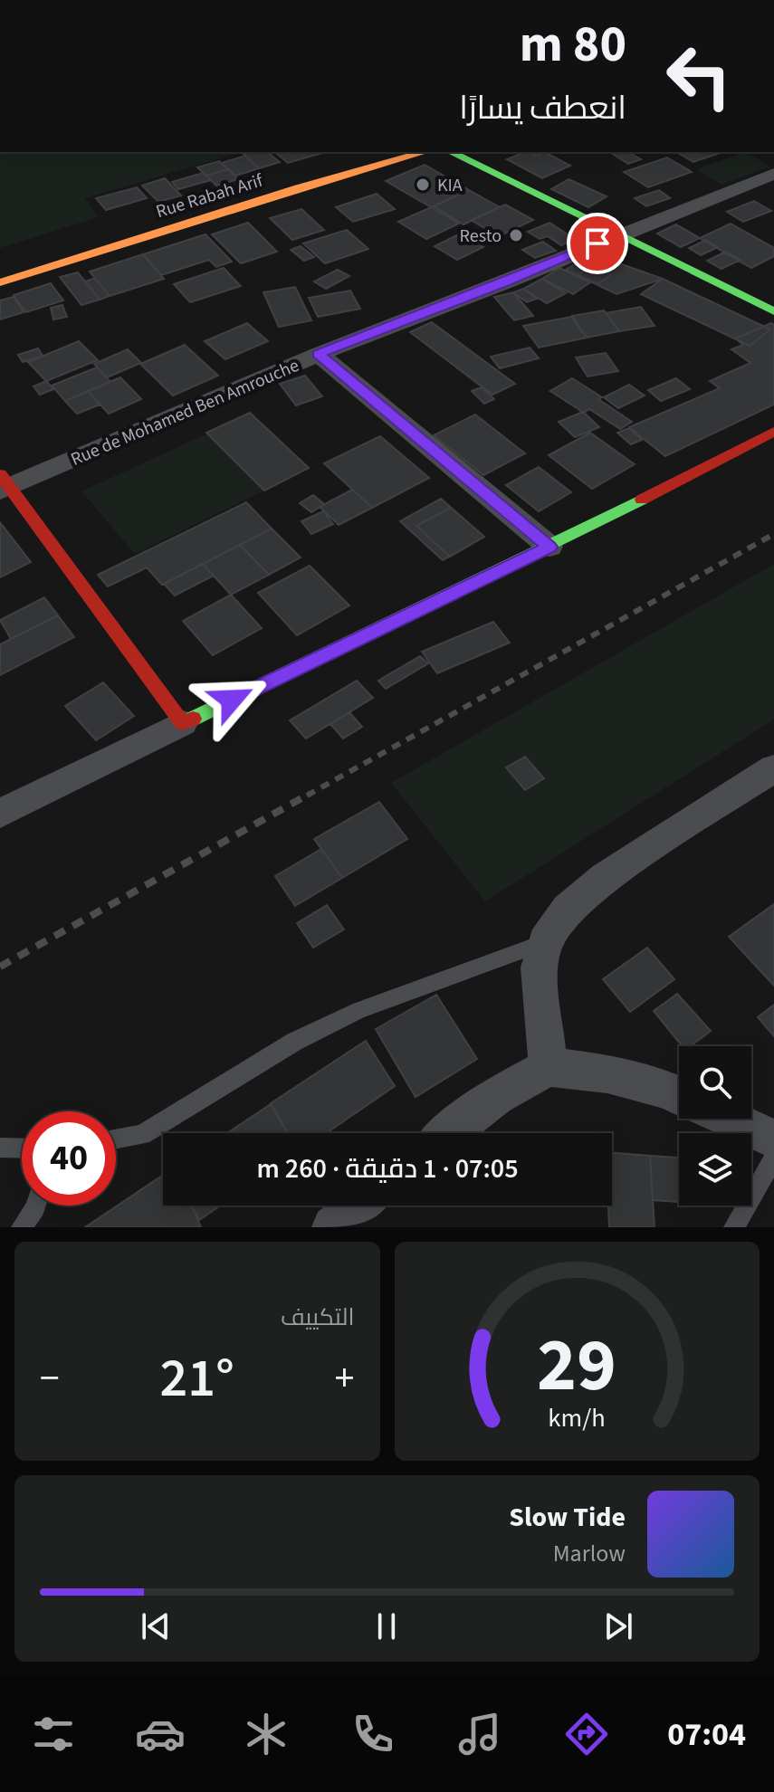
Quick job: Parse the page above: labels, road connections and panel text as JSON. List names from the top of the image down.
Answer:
{
  "streets": {
    "main road": ["Rue Rabah Arif"],
    "street": ["Rue de Mohamed Ben Amrouche"]
  },
  "places": ["KIA", "Resto"],
  "page": {
    "turn": ["80 m", "انعطف يسارًا"],
    "limit": "40",
    "trip": "07:05 · 1 دقيقة · 260 m",
    "tile": "التكييف",
    "heat": ["−", "21°", "+"],
    "song": ["Slow Tide", "Marlow"],
    "tabs": "07:04",
    "gauge": ["29", "km/h"]
  }
}
